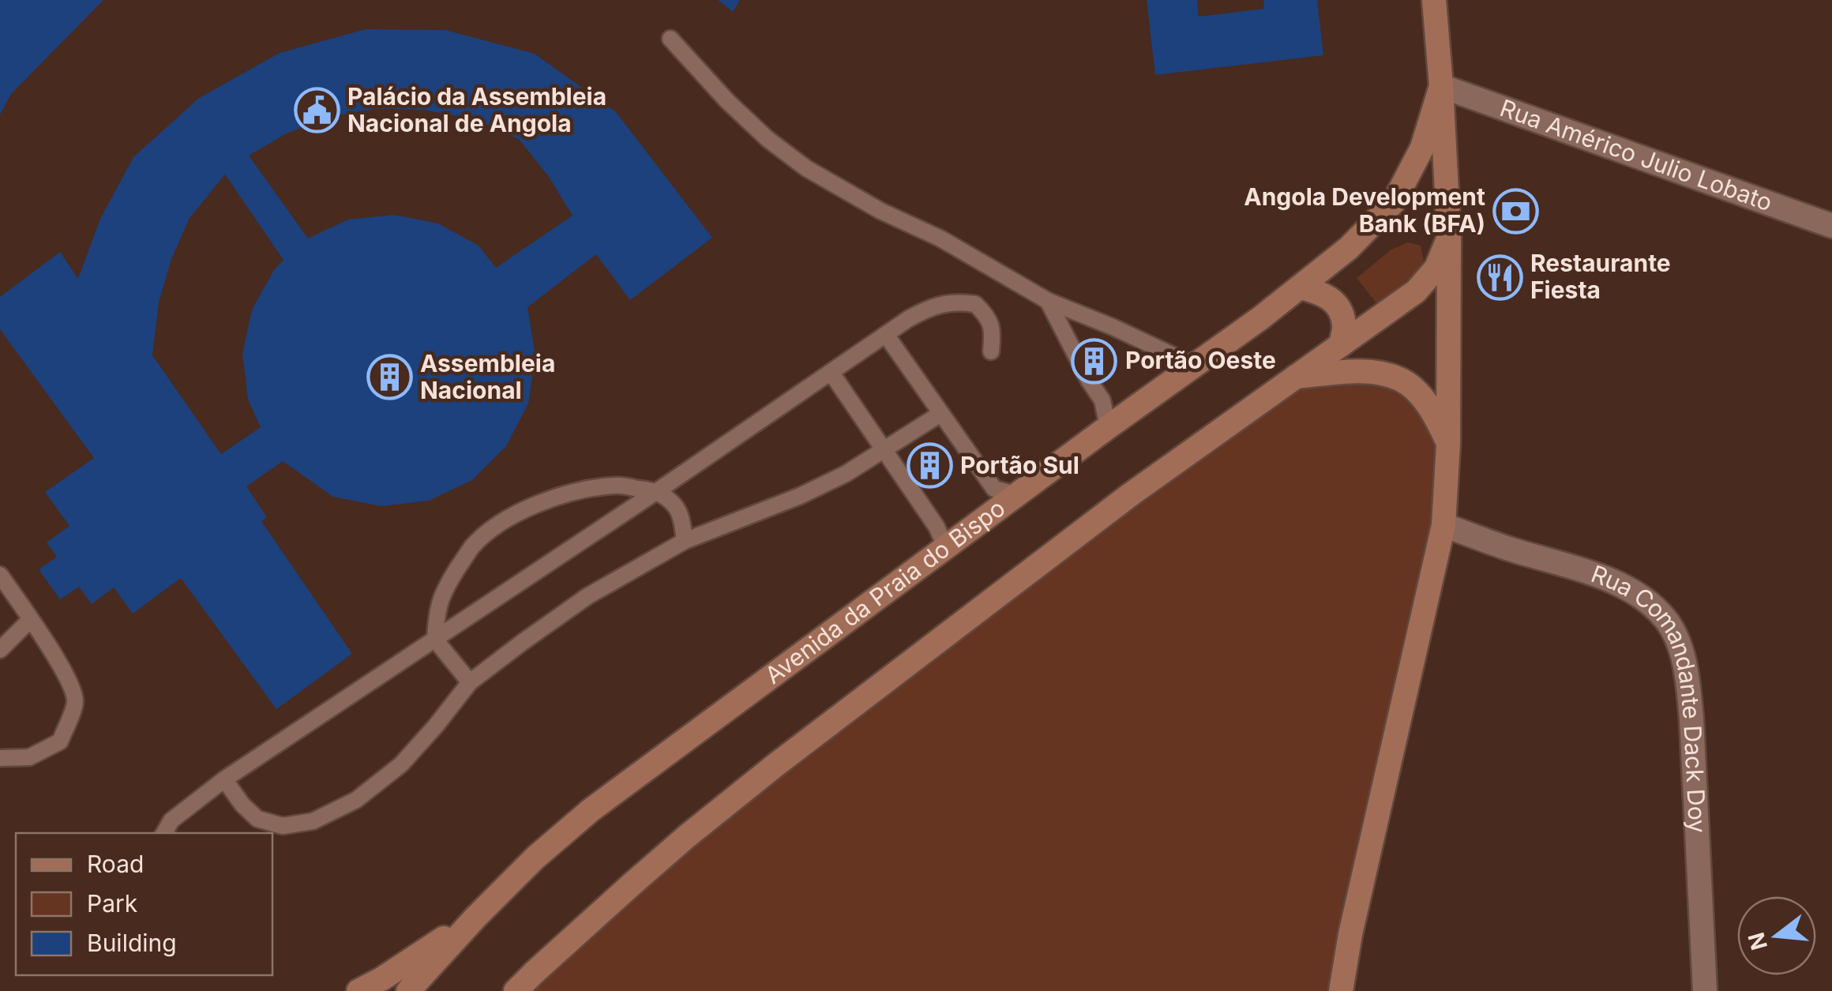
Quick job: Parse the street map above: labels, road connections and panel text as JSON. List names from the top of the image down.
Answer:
{
  "streets": {
    "street": ["Rua Américo Julio Lobato", "Avenida da Praia do Bispo", "Rua Comandante Dack Doy"]
  },
  "crossings": [
    ["Rua Américo Julio Lobato", "Avenida da Praia do Bispo"]
  ],
  "places": {
    "public building": ["Palácio da Assembleia Nacional de Angola"],
    "bank": ["Angola Development Bank (BFA)"],
    "restaurant": ["Restaurante Fiesta"],
    "building": ["Portão Oeste", "Assembleia Nacional", "Portão Sul"]
  },
  "legend": ["Road", "Park", "Building"],
  "north": "left"
}
